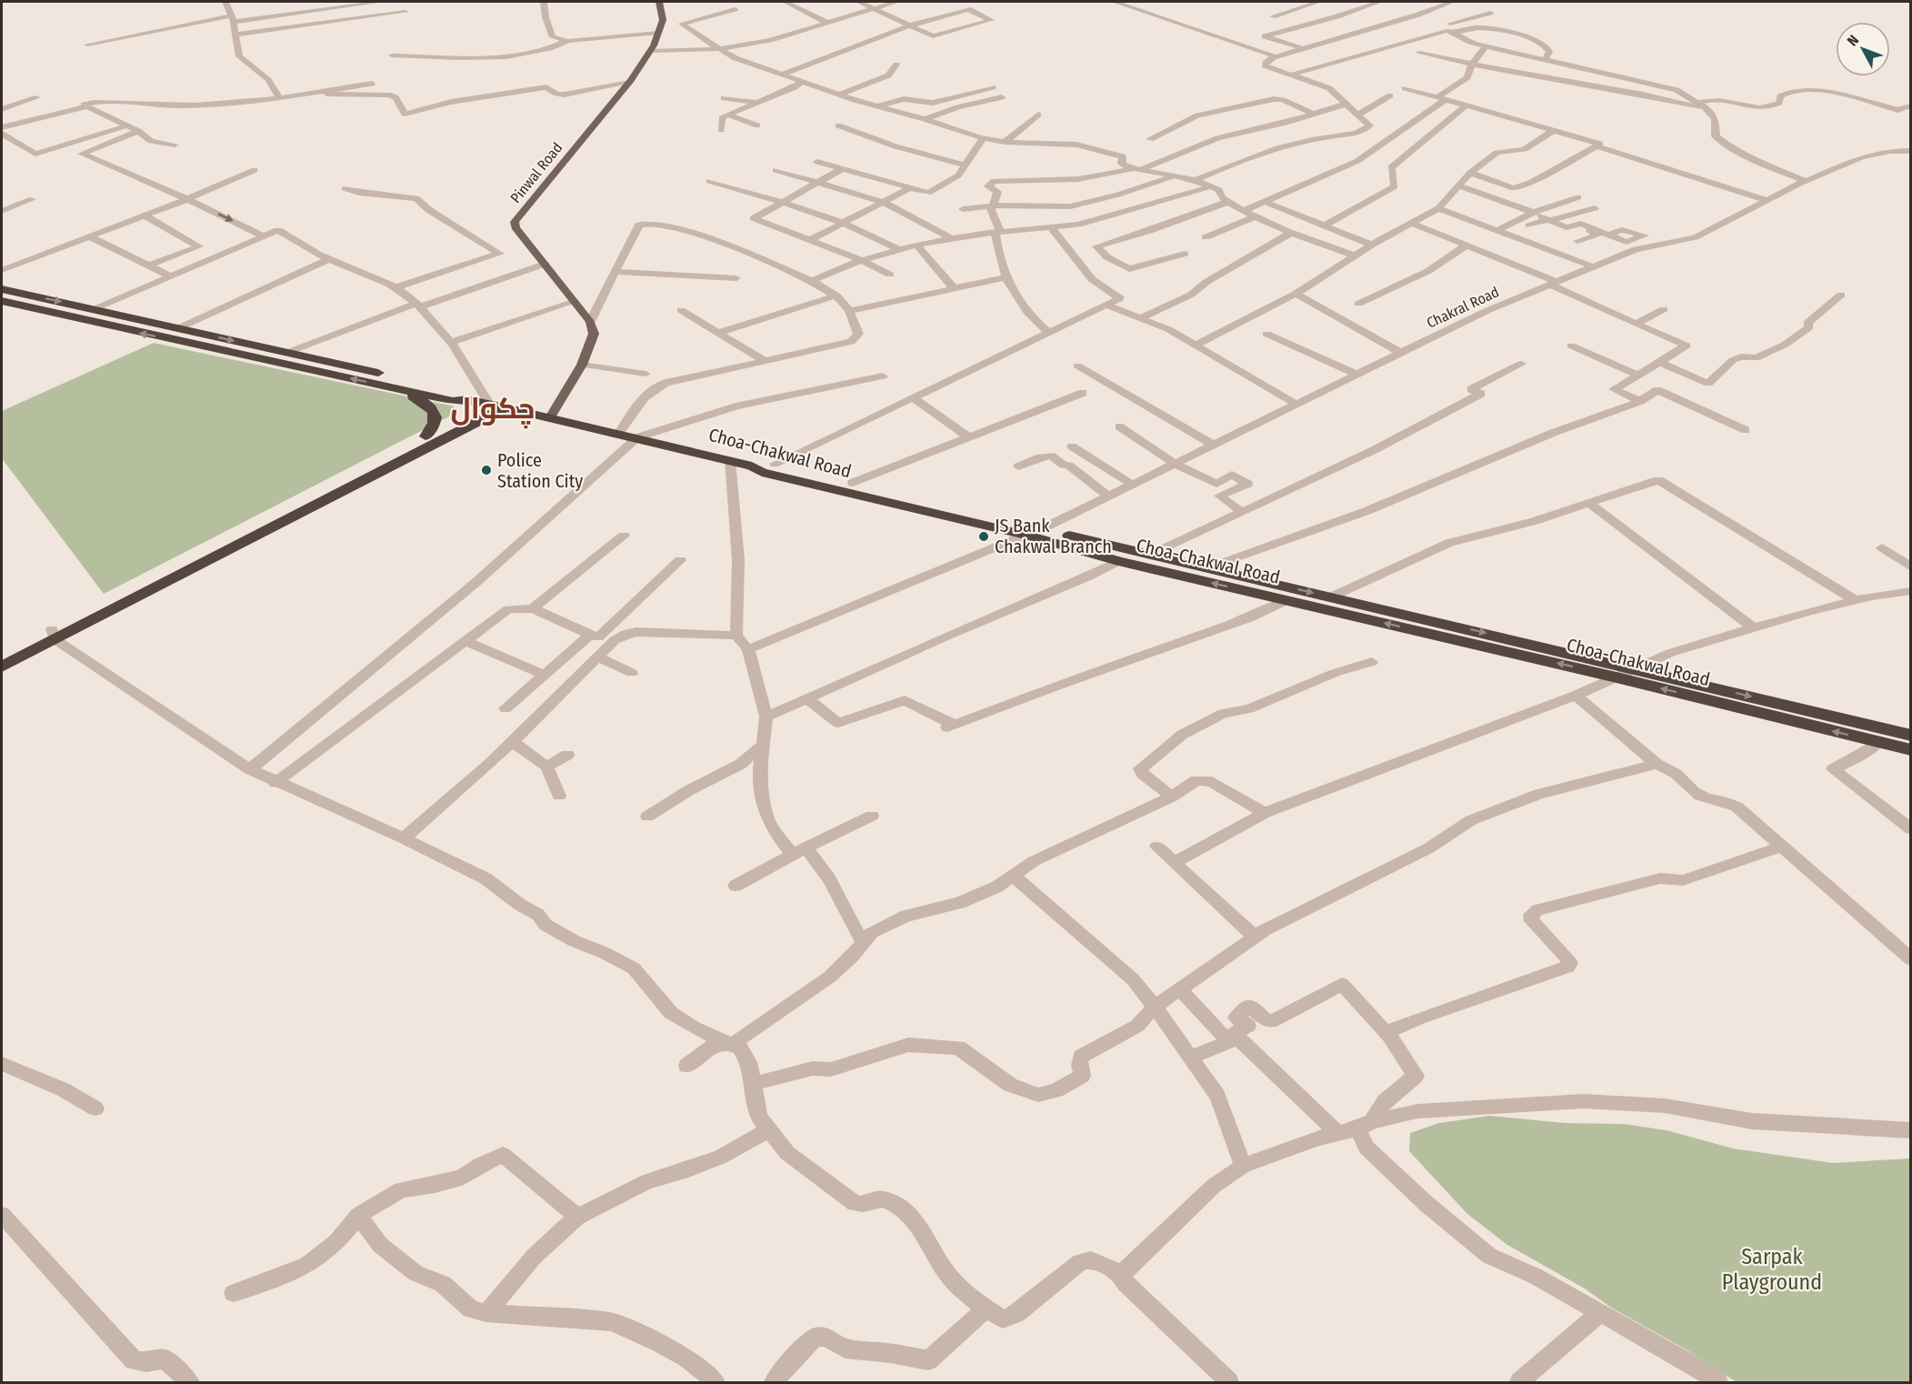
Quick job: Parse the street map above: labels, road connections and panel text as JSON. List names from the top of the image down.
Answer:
{
  "streets": {
    "highway": ["Choa-Chakwal Road"],
    "main road": ["Pinwal Road"],
    "street": ["Chakral Road"]
  },
  "districts": ["چکوال"],
  "parks": ["Sarpak Playground"],
  "places": ["Police Station City", "JS Bank Chakwal Branch"],
  "north": "top left"
}
